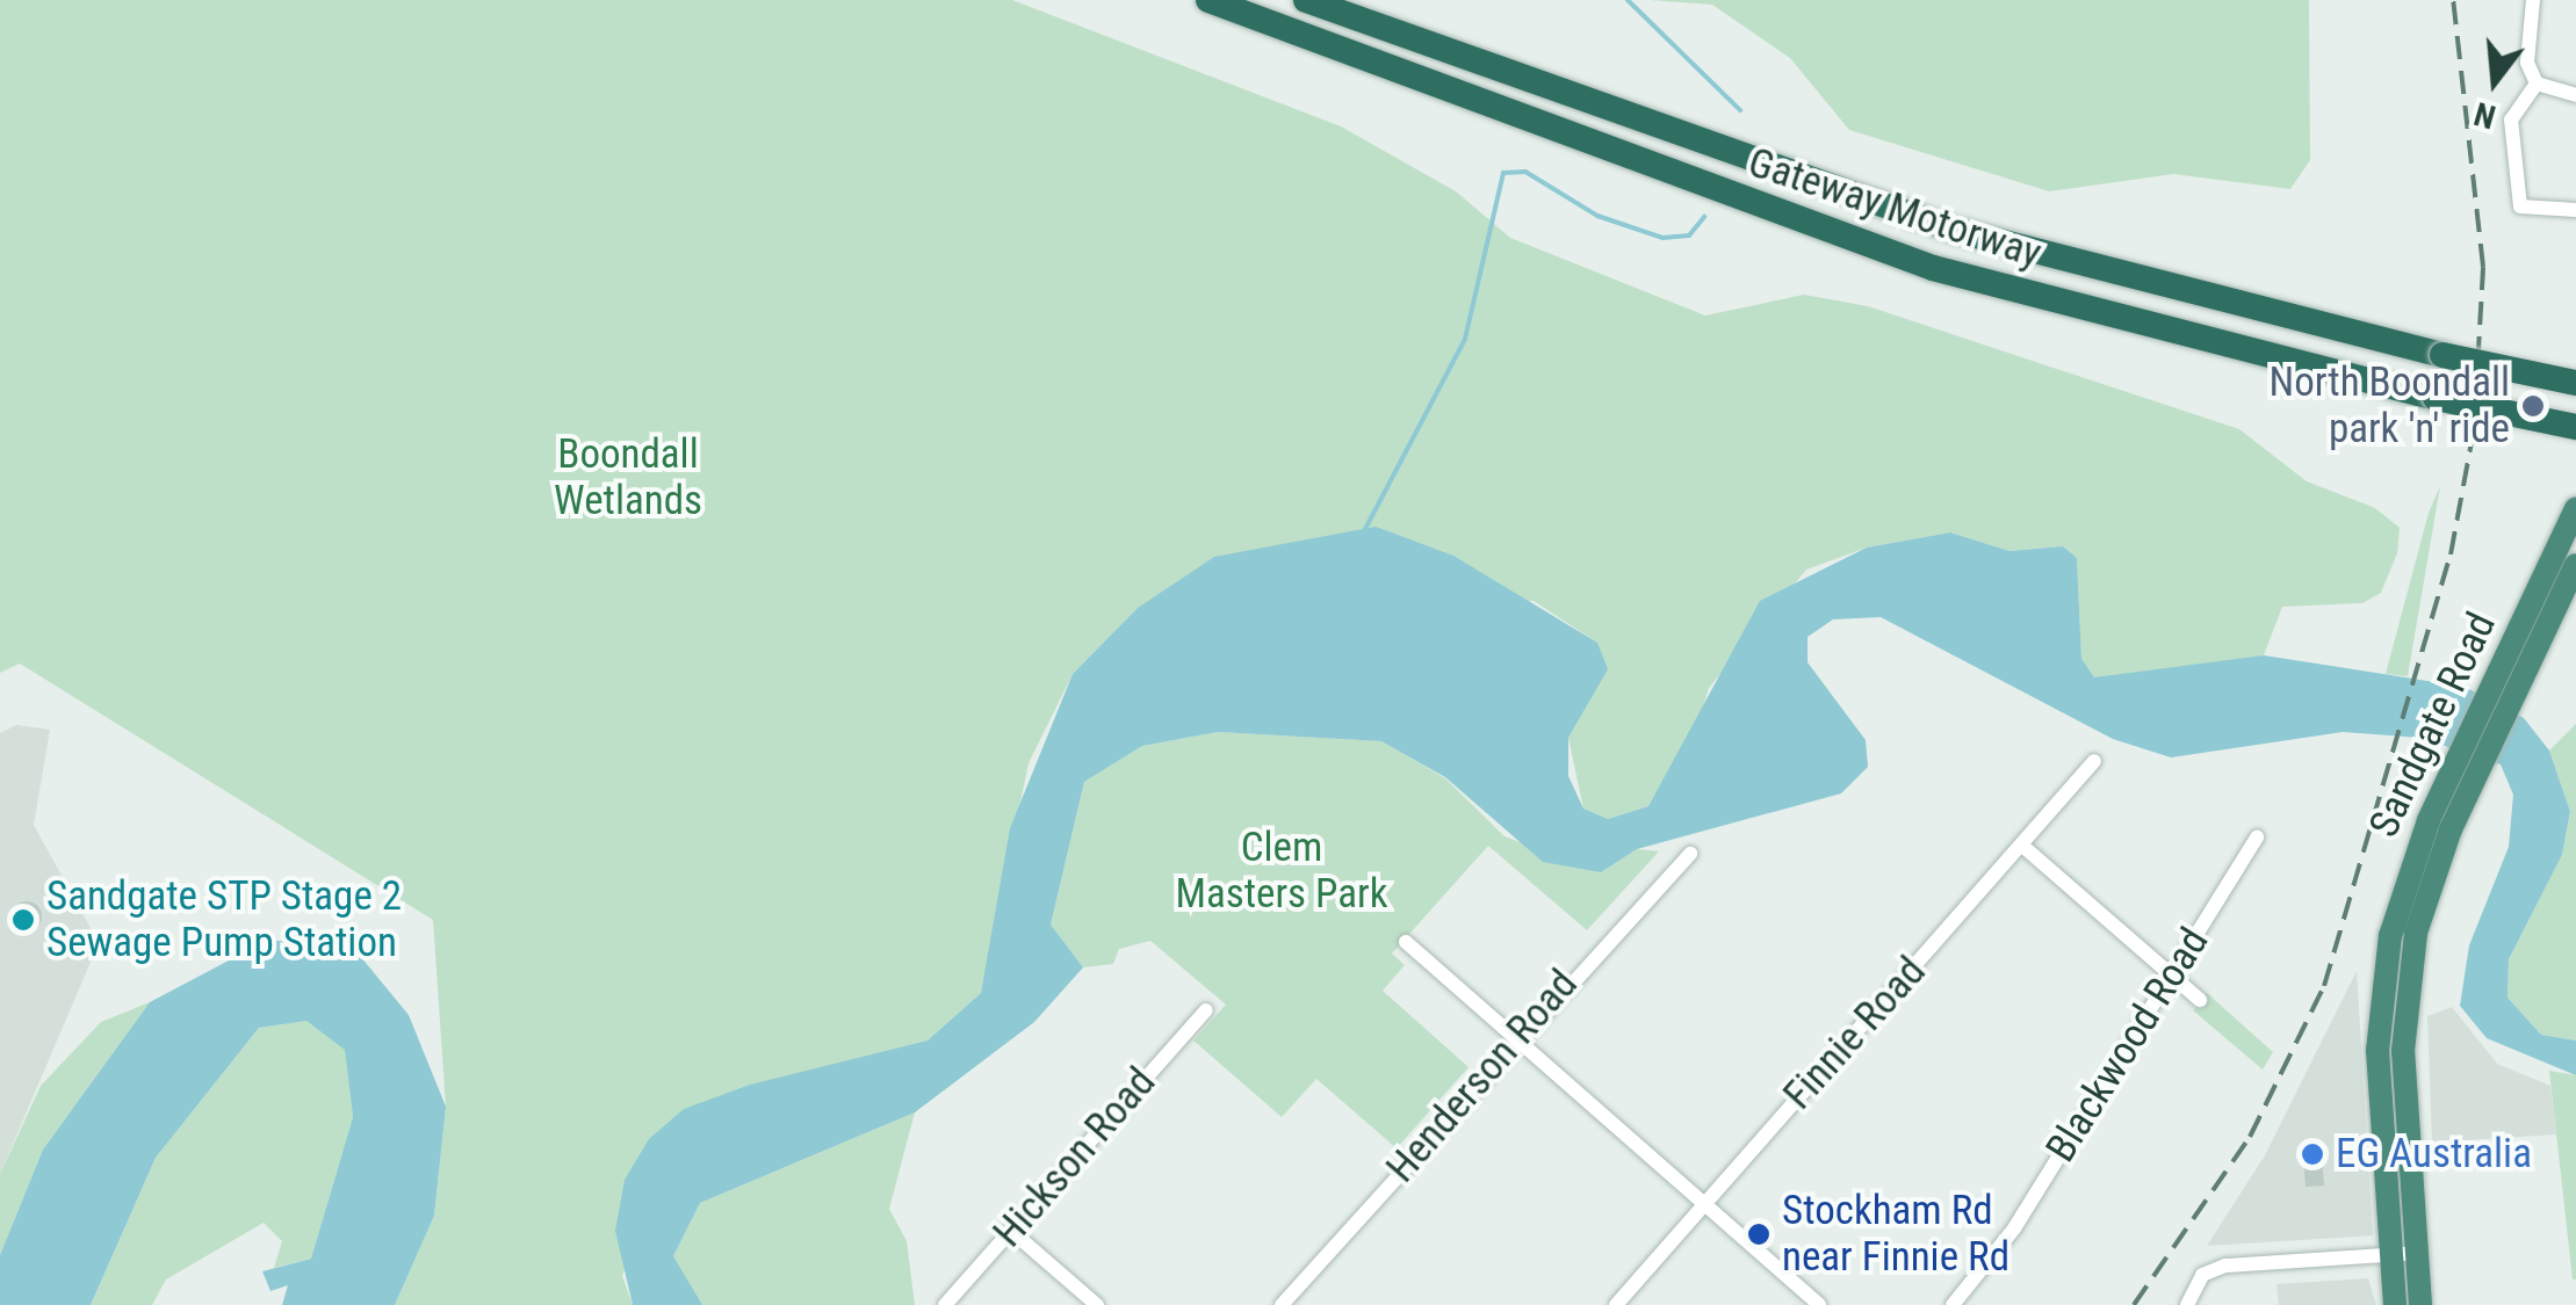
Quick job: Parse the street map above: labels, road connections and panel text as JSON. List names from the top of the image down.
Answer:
{
  "streets": {
    "highway": ["Gateway Motorway", "Sandgate Road"],
    "street": [
      "Finnie Road",
      "Blackwood Road",
      "Henderson Road",
      "Hickson Road"
    ]
  },
  "parks": ["Boondall Wetlands", "Clem Masters Park"],
  "places": [
    "North Boondall park 'n' ride",
    "Sandgate STP Stage 2 Sewage Pump Station",
    "EG Australia",
    "Stockham Rd near Finnie Rd"
  ],
  "north": "bottom"
}
